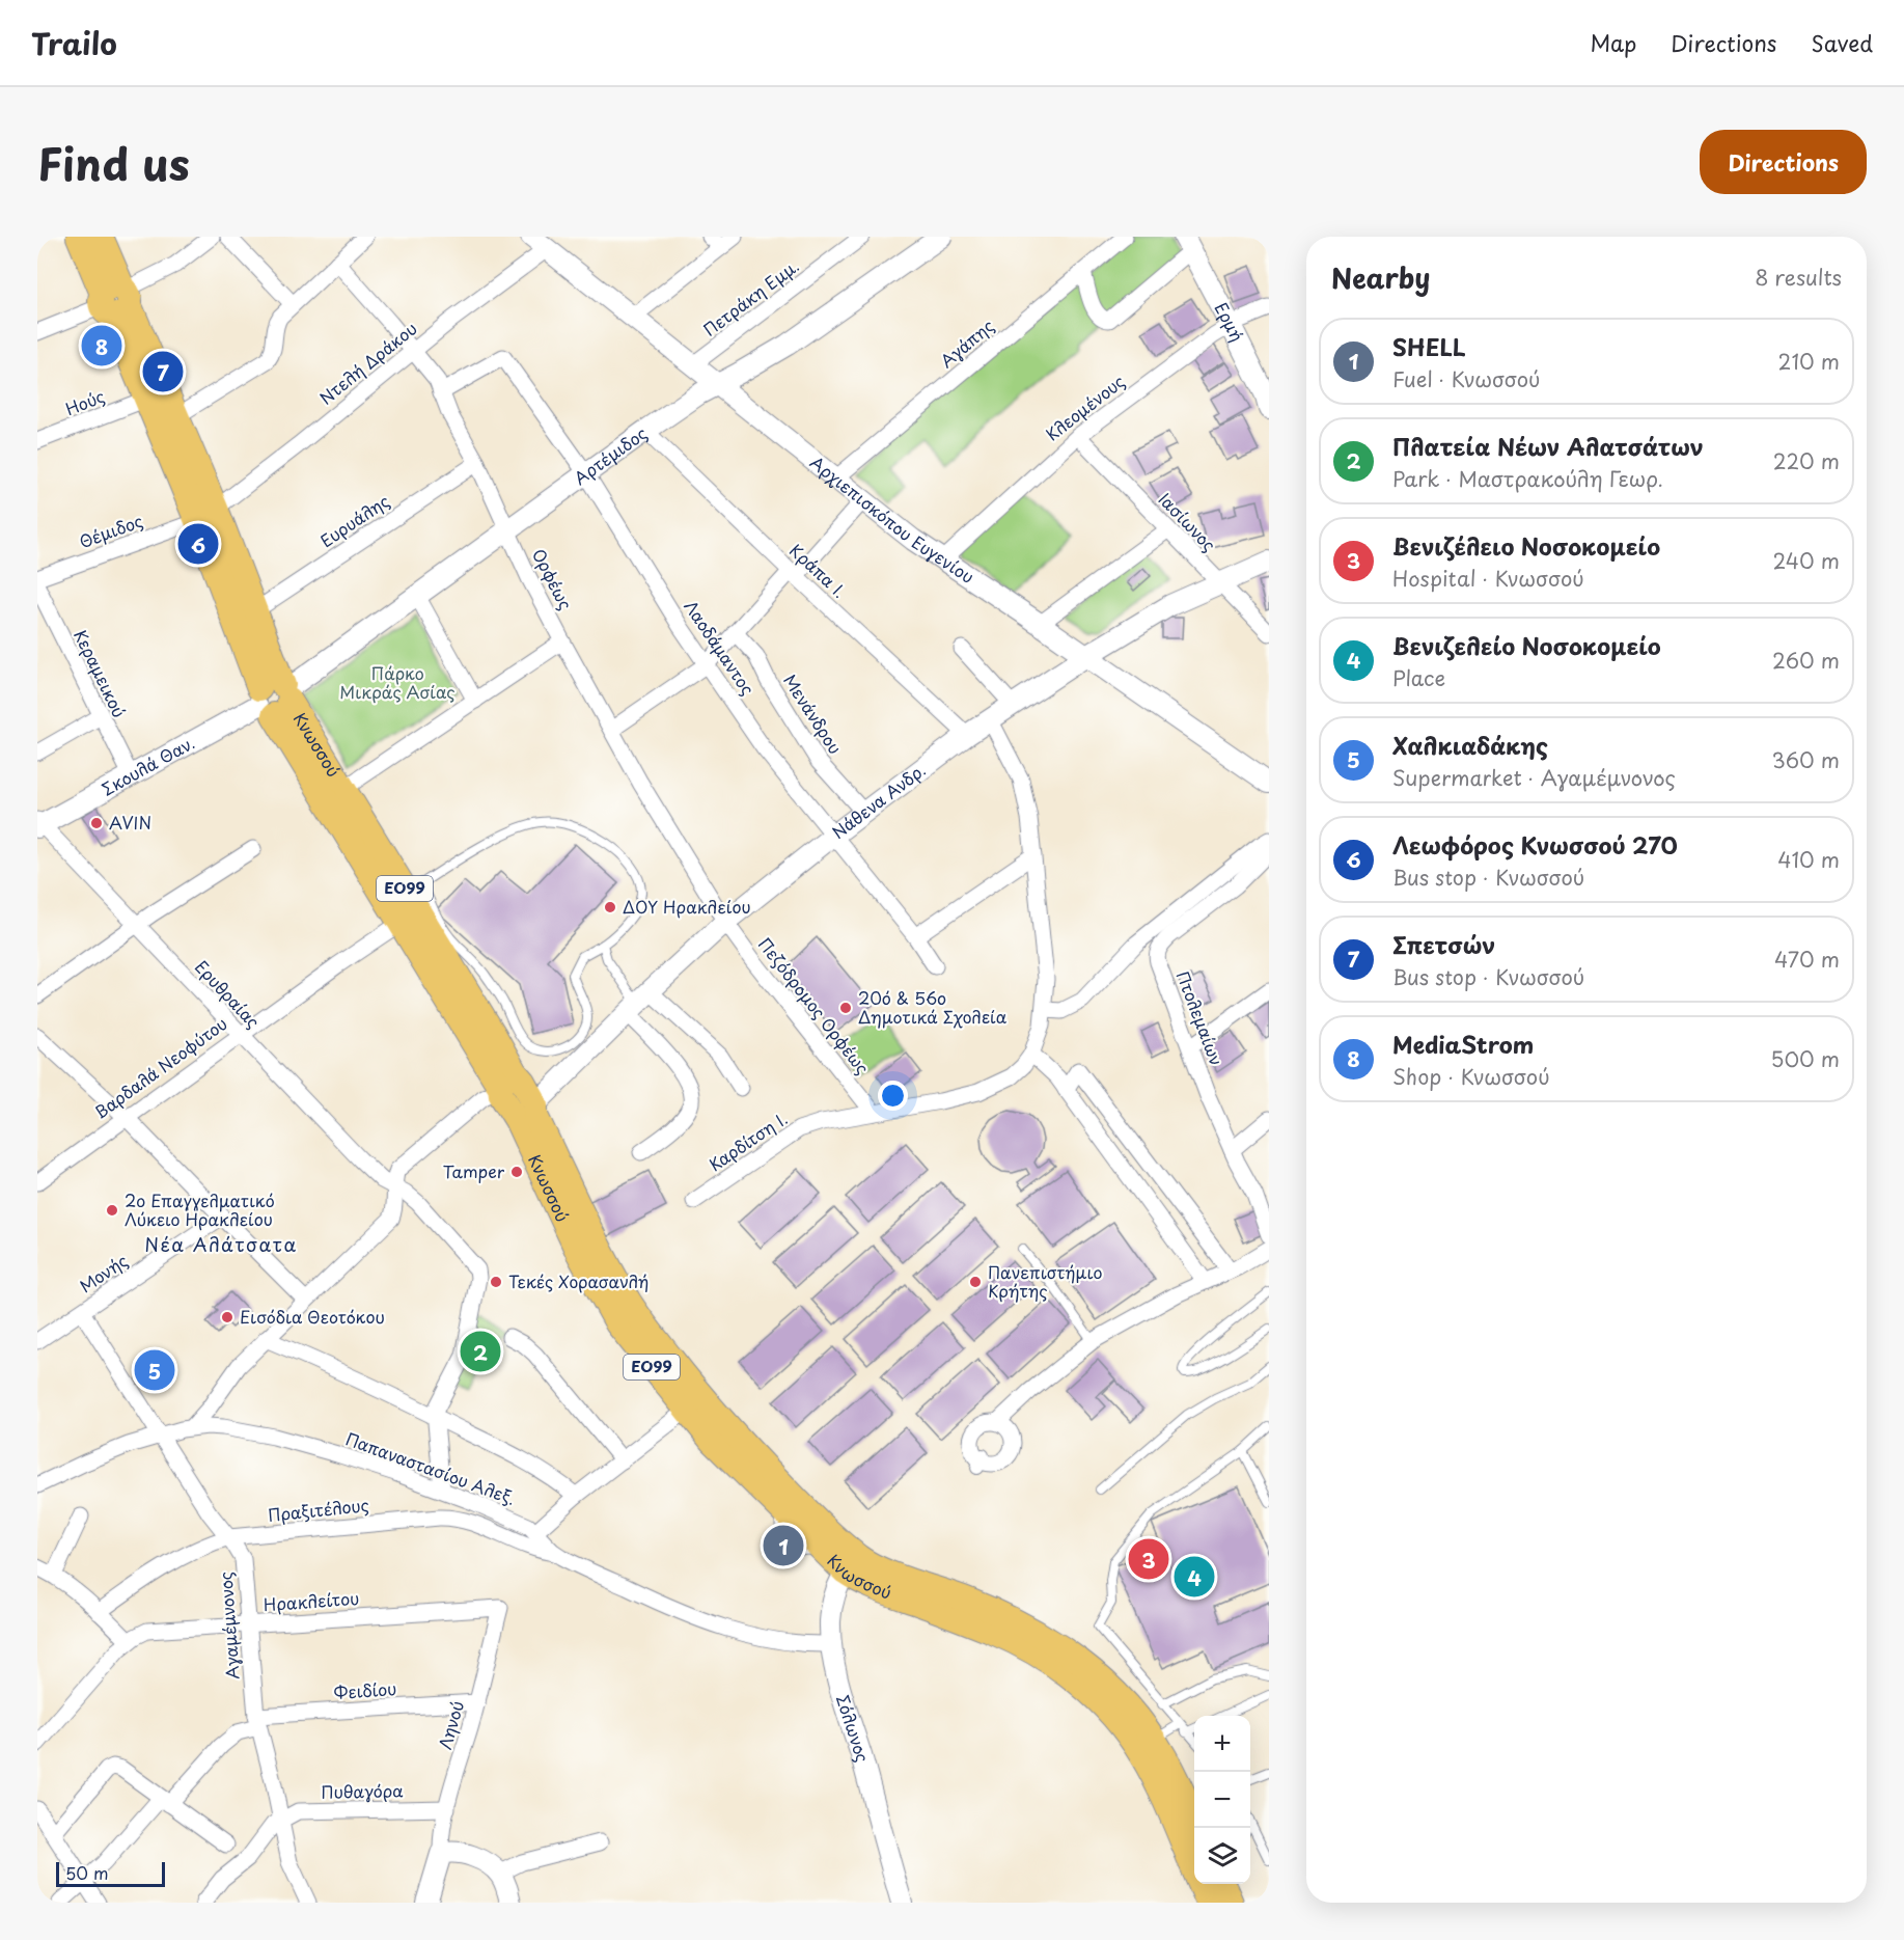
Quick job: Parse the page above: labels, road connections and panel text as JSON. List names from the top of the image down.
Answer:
{
  "streets": {
    "main road": ["Κνωσσού", "ΕΟ99"],
    "street": [
      "Πετράκη Εμμ.",
      "Ερμή",
      "Αγάπης",
      "Ντελή Δράκου",
      "Ηούς",
      "Κλεομένους",
      "Αρτέμιδος",
      "Αρχιεπισκόπου Ευγενίου",
      "Ευρυάλης",
      "Ιασίωνος",
      "Θέμιδος",
      "Κράπα Ι.",
      "Ορφέως",
      "Λαοδάμαντος",
      "Κεραμεικού",
      "Μενάνδρου",
      "Σκουλά Θαν.",
      "Νάθενα Ανδρ.",
      "Ερυθραίας",
      "Πεζόδρομος Ορφέως",
      "Πτολεμαίων",
      "Βαρδαλά Νεοφύτου",
      "Καρδίτση Ι.",
      "Μονής",
      "Παπαναστασίου Αλεξ.",
      "Πραξιτέλους",
      "Ηρακλείτου",
      "Αγαμέμνονος",
      "Φειδίου",
      "Ληνού",
      "Σόλωνος",
      "Πυθαγόρα"
    ]
  },
  "crossings": [
    ["Πετράκη Εμμ.", "Αρχιεπισκόπου Ευγενίου"],
    ["Ερμή", "Κλεομένους"],
    ["Αγάπης", "Αρχιεπισκόπου Ευγενίου"],
    ["Ντελή Δράκου", "Αρχιεπισκόπου Ευγενίου"],
    ["Ντελή Δράκου", "Θέμιδος"],
    ["Ντελή Δράκου", "Ορφέως"],
    ["Ντελή Δράκου", "Κνωσσού"],
    ["Ηούς", "Κνωσσού"],
    ["Κλεομένους", "Αρχιεπισκόπου Ευγενίου"],
    ["Κλεομένους", "Ιασίωνος"],
    ["Αρτέμιδος", "Αρχιεπισκόπου Ευγενίου"],
    ["Αρτέμιδος", "Κράπα Ι."],
    ["Αρτέμιδος", "Ορφέως"],
    ["Αρτέμιδος", "Λαοδάμαντος"],
    ["Αρτέμιδος", "Κνωσσού"],
    ["Αρτέμιδος", "Σκουλά Θαν."],
    ["Αρχιεπισκόπου Ευγενίου", "Νάθενα Ανδρ."],
    ["Ευρυάλης", "Ορφέως"],
    ["Ευρυάλης", "Κνωσσού"],
    ["Ιασίωνος", "Νάθενα Ανδρ."],
    ["Θέμιδος", "Κνωσσού"],
    ["Κράπα Ι.", "Νάθενα Ανδρ."],
    ["Ορφέως", "Νάθενα Ανδρ."],
    ["Ορφέως", "Πεζόδρομος Ορφέως"],
    ["Λαοδάμαντος", "Νάθενα Ανδρ."],
    ["Κεραμεικού", "Σκουλά Θαν."],
    ["Μενάνδρου", "Νάθενα Ανδρ."],
    ["Κνωσσού", "Σκουλά Θαν."],
    ["Κνωσσού", "Νάθενα Ανδρ."],
    ["Κνωσσού", "ΕΟ99"],
    ["Κνωσσού", "Βαρδαλά Νεοφύτου"],
    ["Κνωσσού", "Σόλωνος"],
    ["Σκουλά Θαν.", "Ερυθραίας"],
    ["Νάθενα Ανδρ.", "ΕΟ99"],
    ["Νάθενα Ανδρ.", "Πεζόδρομος Ορφέως"],
    ["Νάθενα Ανδρ.", "Καρδίτση Ι."],
    ["Ερυθραίας", "Βαρδαλά Νεοφύτου"],
    ["Πεζόδρομος Ορφέως", "Καρδίτση Ι."],
    ["Μονής", "Αγαμέμνονος"],
    ["Παπαναστασίου Αλεξ.", "Πραξιτέλους"],
    ["Παπαναστασίου Αλεξ.", "Αγαμέμνονος"],
    ["Παπαναστασίου Αλεξ.", "Σόλωνος"],
    ["Πραξιτέλους", "Αγαμέμνονος"],
    ["Ηρακλείτου", "Αγαμέμνονος"],
    ["Ηρακλείτου", "Ληνού"],
    ["Αγαμέμνονος", "Φειδίου"],
    ["Αγαμέμνονος", "Πυθαγόρα"],
    ["Φειδίου", "Ληνού"],
    ["Ληνού", "Πυθαγόρα"]
  ],
  "districts": ["Νέα Αλάτσατα"],
  "parks": ["Πάρκο Μικράς Ασίας"],
  "places": [
    "AVIN",
    "ΔΟΥ Ηρακλείου",
    "20ό & 56ο Δημοτικά Σχολεία",
    "Tamper",
    "2ο Επαγγελματικό Λύκειο Ηρακλείου",
    "Τεκές Χορασανλή",
    "Πανεπιστήμιο Κρήτης",
    "Εισόδια Θεοτόκου"
  ],
  "scale_bar": "50 m",
  "page": {
    "header": "Trailo",
    "nav": ["Map", "Directions", "Saved"],
    "title": "Find us",
    "buttons": "Directions",
    "heading": ["Nearby", "8 results"],
    "list": [
      {
        "mark": "1",
        "name": "SHELL",
        "note": "Fuel · Κνωσσού",
        "value": "210 m"
      },
      {
        "mark": "2",
        "name": "Πλατεία Νέων Αλατσάτων",
        "note": "Park · Μαστρακούλη Γεωρ.",
        "value": "220 m"
      },
      {
        "mark": "3",
        "name": "Βενιζέλειο Νοσοκομείο",
        "note": "Hospital · Κνωσσού",
        "value": "240 m"
      },
      {
        "mark": "4",
        "name": "Βενιζελείο Νοσοκομείο",
        "note": "Place",
        "value": "260 m"
      },
      {
        "mark": "5",
        "name": "Χαλκιαδάκης",
        "note": "Supermarket · Αγαμέμνονος",
        "value": "360 m"
      },
      {
        "mark": "6",
        "name": "Λεωφόρος Κνωσσού 270",
        "note": "Bus stop · Κνωσσού",
        "value": "410 m"
      },
      {
        "mark": "7",
        "name": "Σπετσών",
        "note": "Bus stop · Κνωσσού",
        "value": "470 m"
      },
      {
        "mark": "8",
        "name": "MediaStrom",
        "note": "Shop · Κνωσσού",
        "value": "500 m"
      }
    ],
    "pins": [
      "8",
      "7",
      "6",
      "2",
      "5",
      "1",
      "3",
      "4"
    ],
    "map_buttons": ["+", "−"],
    "scale": "50 m"
  }
}
